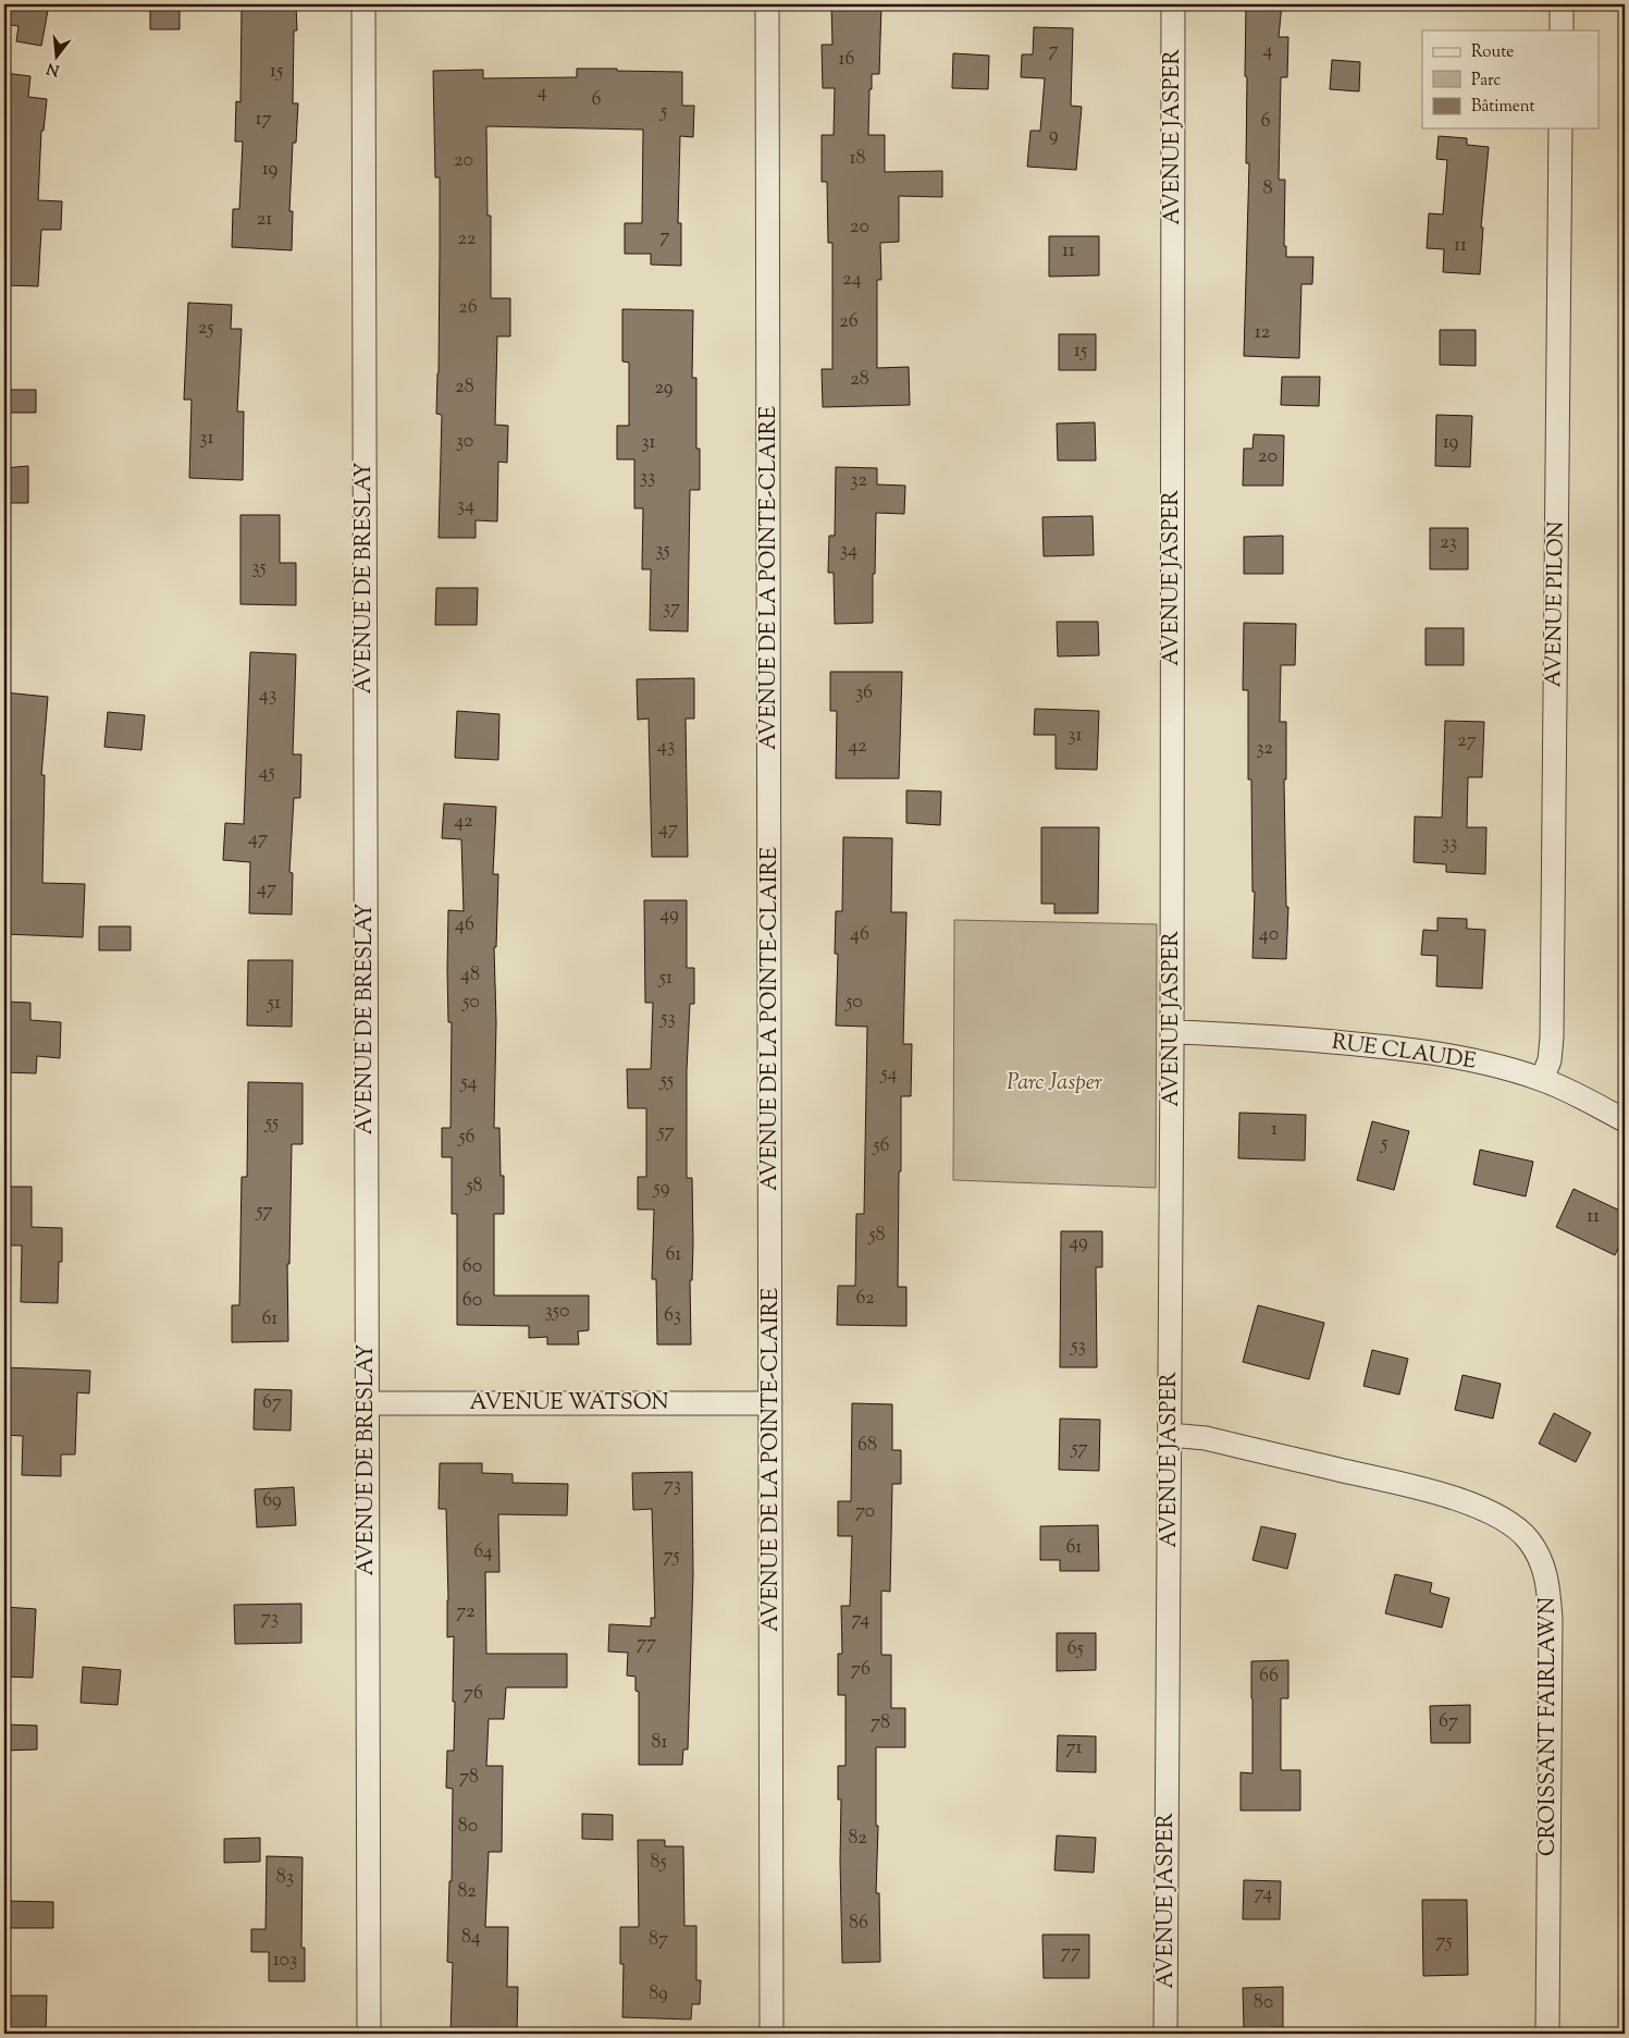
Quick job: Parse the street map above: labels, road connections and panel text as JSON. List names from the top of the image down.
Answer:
{
  "streets": {
    "street": [
      "AVENUE JASPER",
      "AVENUE DE BRESLAY",
      "AVENUE DE LA POINTE-CLAIRE",
      "AVENUE PILON",
      "RUE CLAUDE",
      "AVENUE WATSON",
      "CROISSANT FAIRLAWN"
    ]
  },
  "crossings": [
    ["AVENUE JASPER", "RUE CLAUDE"],
    ["AVENUE JASPER", "CROISSANT FAIRLAWN"],
    ["AVENUE DE BRESLAY", "AVENUE WATSON"],
    ["AVENUE DE LA POINTE-CLAIRE", "AVENUE WATSON"],
    ["AVENUE PILON", "RUE CLAUDE"]
  ],
  "parks": ["Parc Jasper"],
  "house_numbers": [
    "7",
    "4",
    "16",
    "15",
    "4",
    "6",
    "5",
    "17",
    "6",
    "9",
    "18",
    "20",
    "19",
    "8",
    "21",
    "20",
    "7",
    "22",
    "11",
    "11",
    "24",
    "26",
    "26",
    "25",
    "12",
    "15",
    "28",
    "28",
    "29",
    "31",
    "30",
    "31",
    "19",
    "20",
    "33",
    "32",
    "34",
    "23",
    "35",
    "34",
    "35",
    "37",
    "36",
    "43",
    "31",
    "27",
    "43",
    "42",
    "32",
    "45",
    "42",
    "47",
    "47",
    "33",
    "47",
    "49",
    "46",
    "46",
    "40",
    "48",
    "51",
    "50",
    "50",
    "51",
    "53",
    "54",
    "55",
    "54",
    "55",
    "1",
    "57",
    "56",
    "5",
    "56",
    "58",
    "59",
    "57",
    "11",
    "58",
    "49",
    "61",
    "60",
    "62",
    "60",
    "350",
    "63",
    "61",
    "53",
    "67",
    "68",
    "57",
    "73",
    "69",
    "70",
    "61",
    "64",
    "75",
    "72",
    "73",
    "74",
    "77",
    "65",
    "76",
    "66",
    "76",
    "67",
    "78",
    "81",
    "71",
    "78",
    "80",
    "82",
    "85",
    "83",
    "82",
    "74",
    "86",
    "84",
    "87",
    "75",
    "77",
    "103",
    "89",
    "80"
  ],
  "legend": ["Route", "Parc", "Bâtiment"],
  "north": "bottom"
}
